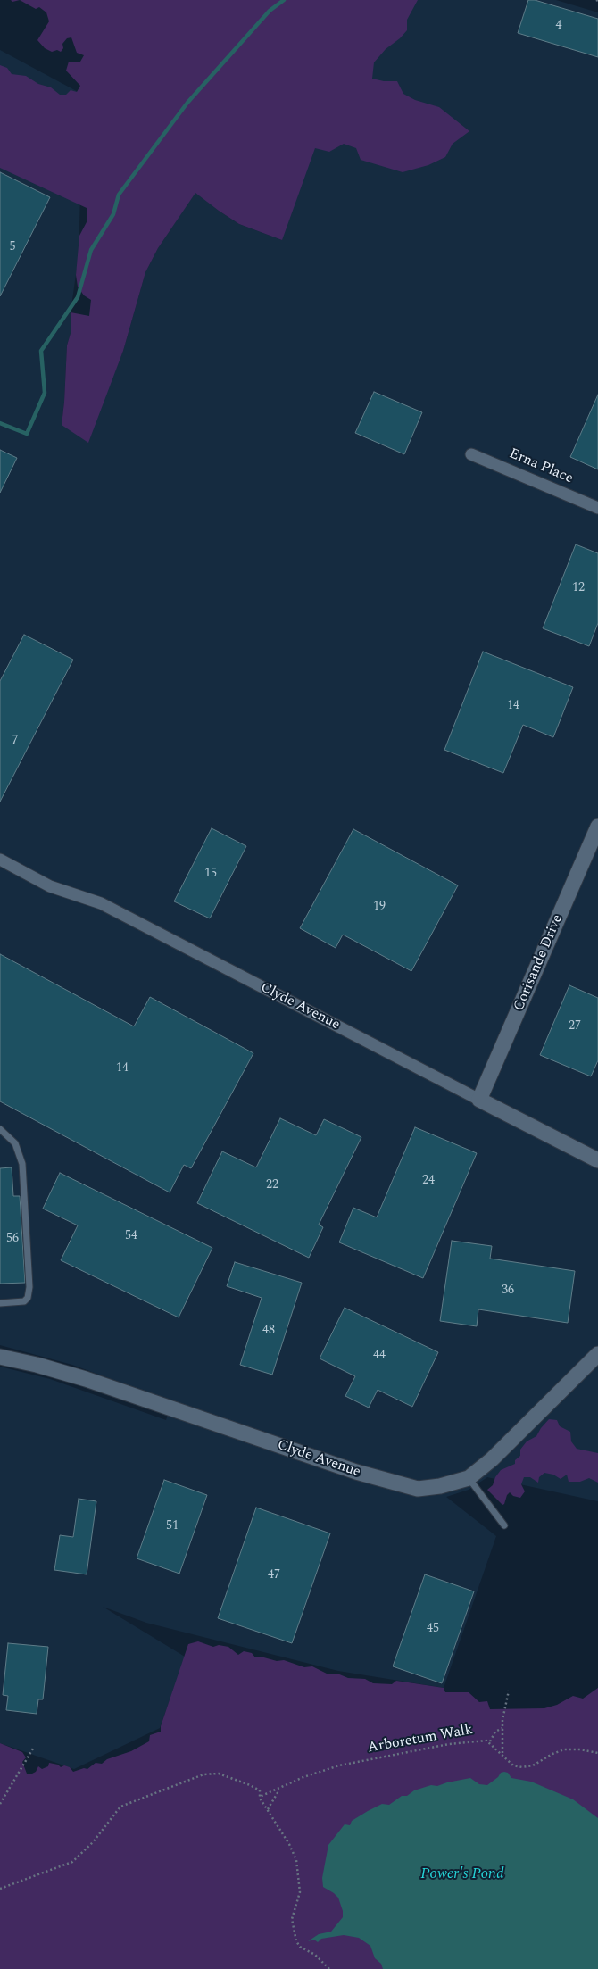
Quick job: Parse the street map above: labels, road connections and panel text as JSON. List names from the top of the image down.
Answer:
{
  "streets": {
    "street": ["Erna Place", "Corisande Drive", "Clyde Avenue"],
    "path": ["Arboretum Walk"]
  },
  "crossings": [
    ["Corisande Drive", "Clyde Avenue"]
  ],
  "water": ["Power's Pond"],
  "house_numbers": [
    "4",
    "5",
    "12",
    "14",
    "7",
    "15",
    "19",
    "27",
    "14",
    "24",
    "22",
    "54",
    "56",
    "36",
    "48",
    "44",
    "51",
    "47",
    "45"
  ]
}
